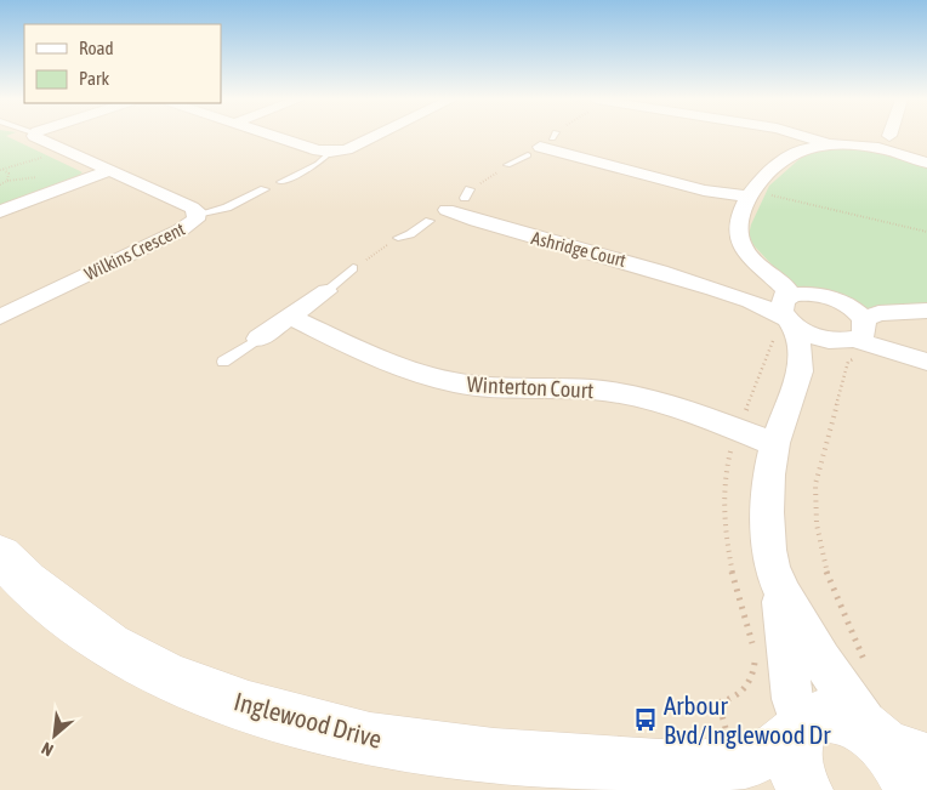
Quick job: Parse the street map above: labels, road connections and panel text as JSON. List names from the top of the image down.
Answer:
{
  "streets": {
    "street": [
      "Ashridge Court",
      "Wilkins Crescent",
      "Winterton Court",
      "Inglewood Drive"
    ]
  },
  "places": {
    "bus stop": ["Arbour Bvd/Inglewood Dr"]
  },
  "legend": ["Road", "Park"],
  "north": "bottom left"
}
